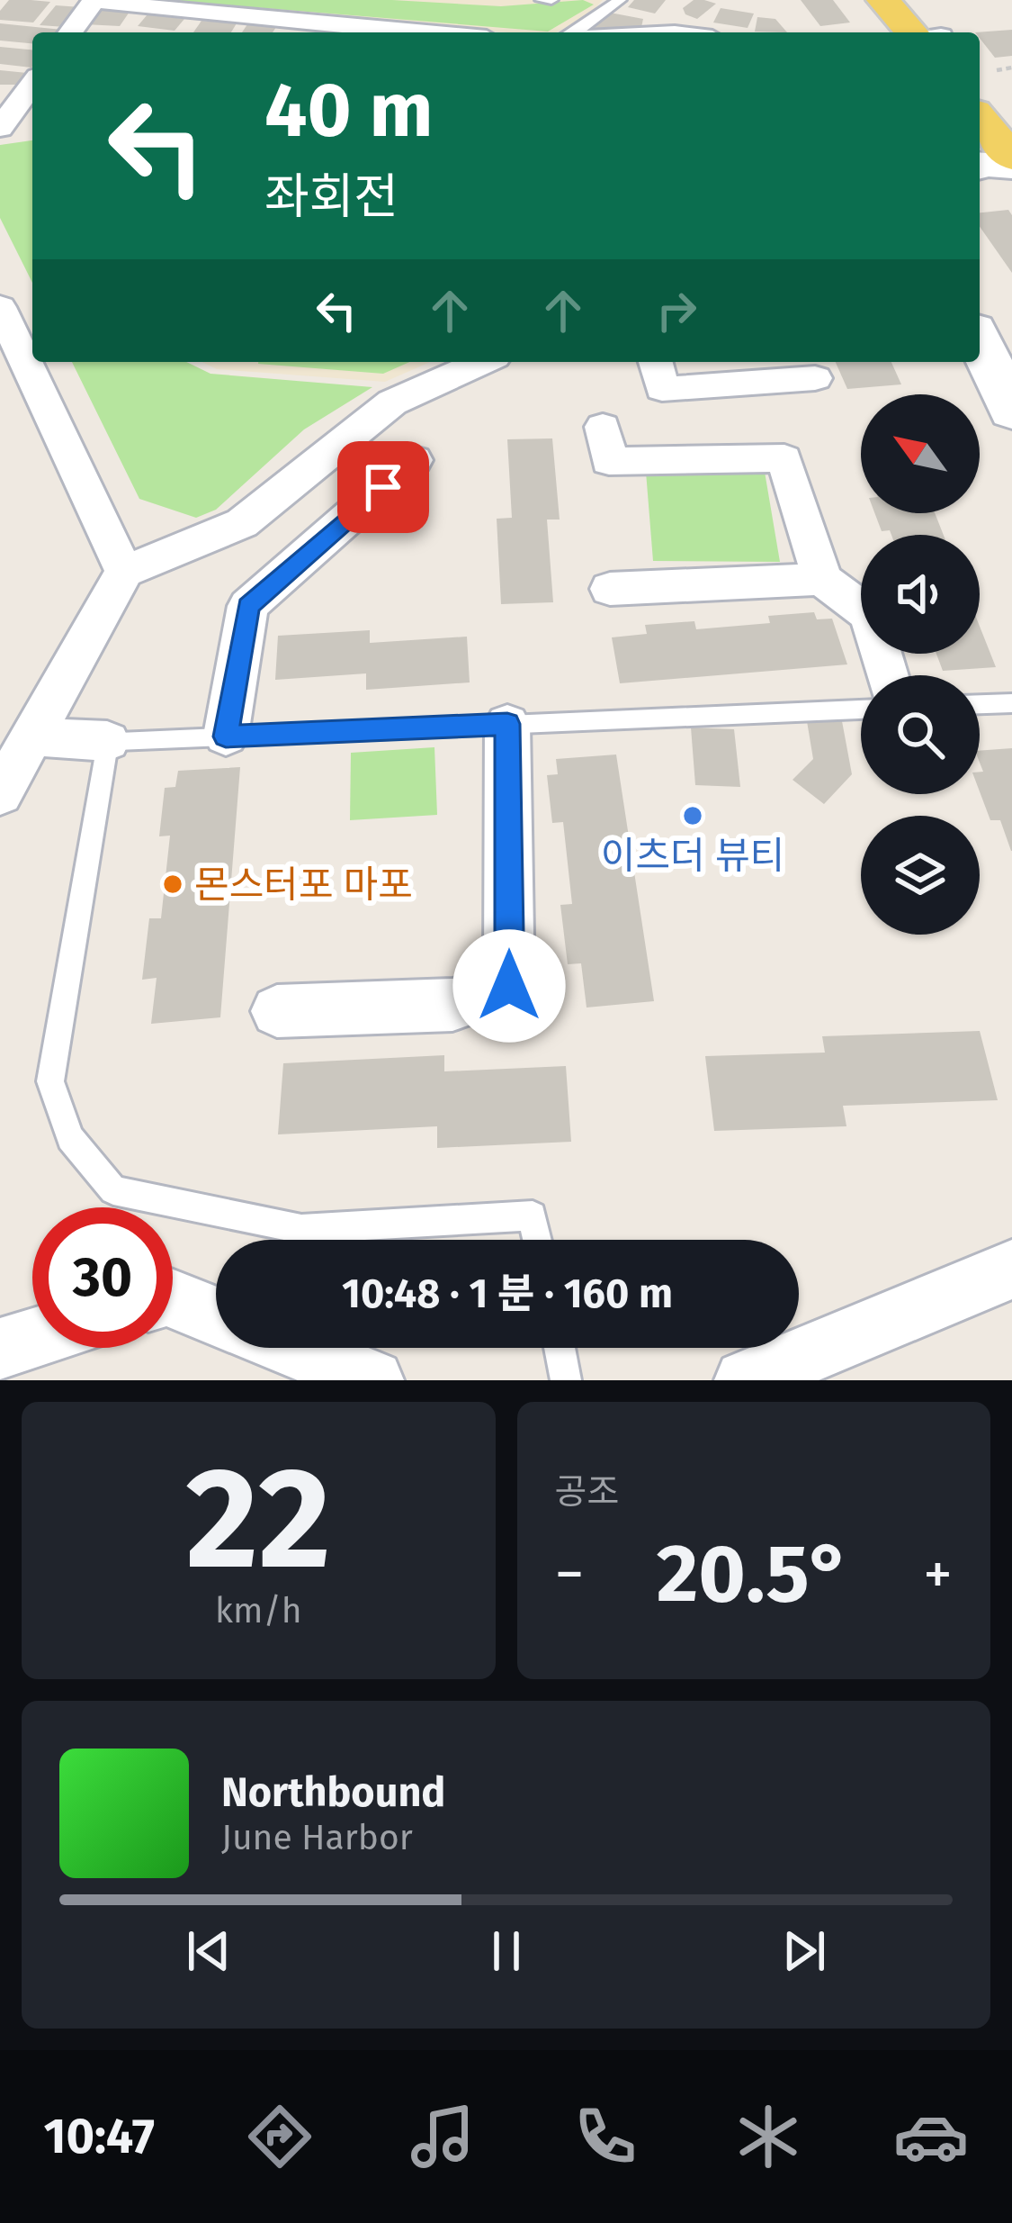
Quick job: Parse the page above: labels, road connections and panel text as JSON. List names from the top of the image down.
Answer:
{
  "places": ["이츠더 뷰티", "몬스터포 마포"],
  "north": "top left",
  "page": {
    "turn": ["40 m", "좌회전"],
    "limit": "30",
    "trip": "10:48 · 1 분 · 160 m",
    "tile": [
      ["22", "km/h"],
      "공조"
    ],
    "heat": ["−", "20.5°", "+"],
    "song": ["Northbound", "June Harbor"],
    "tabs": "10:47"
  }
}
